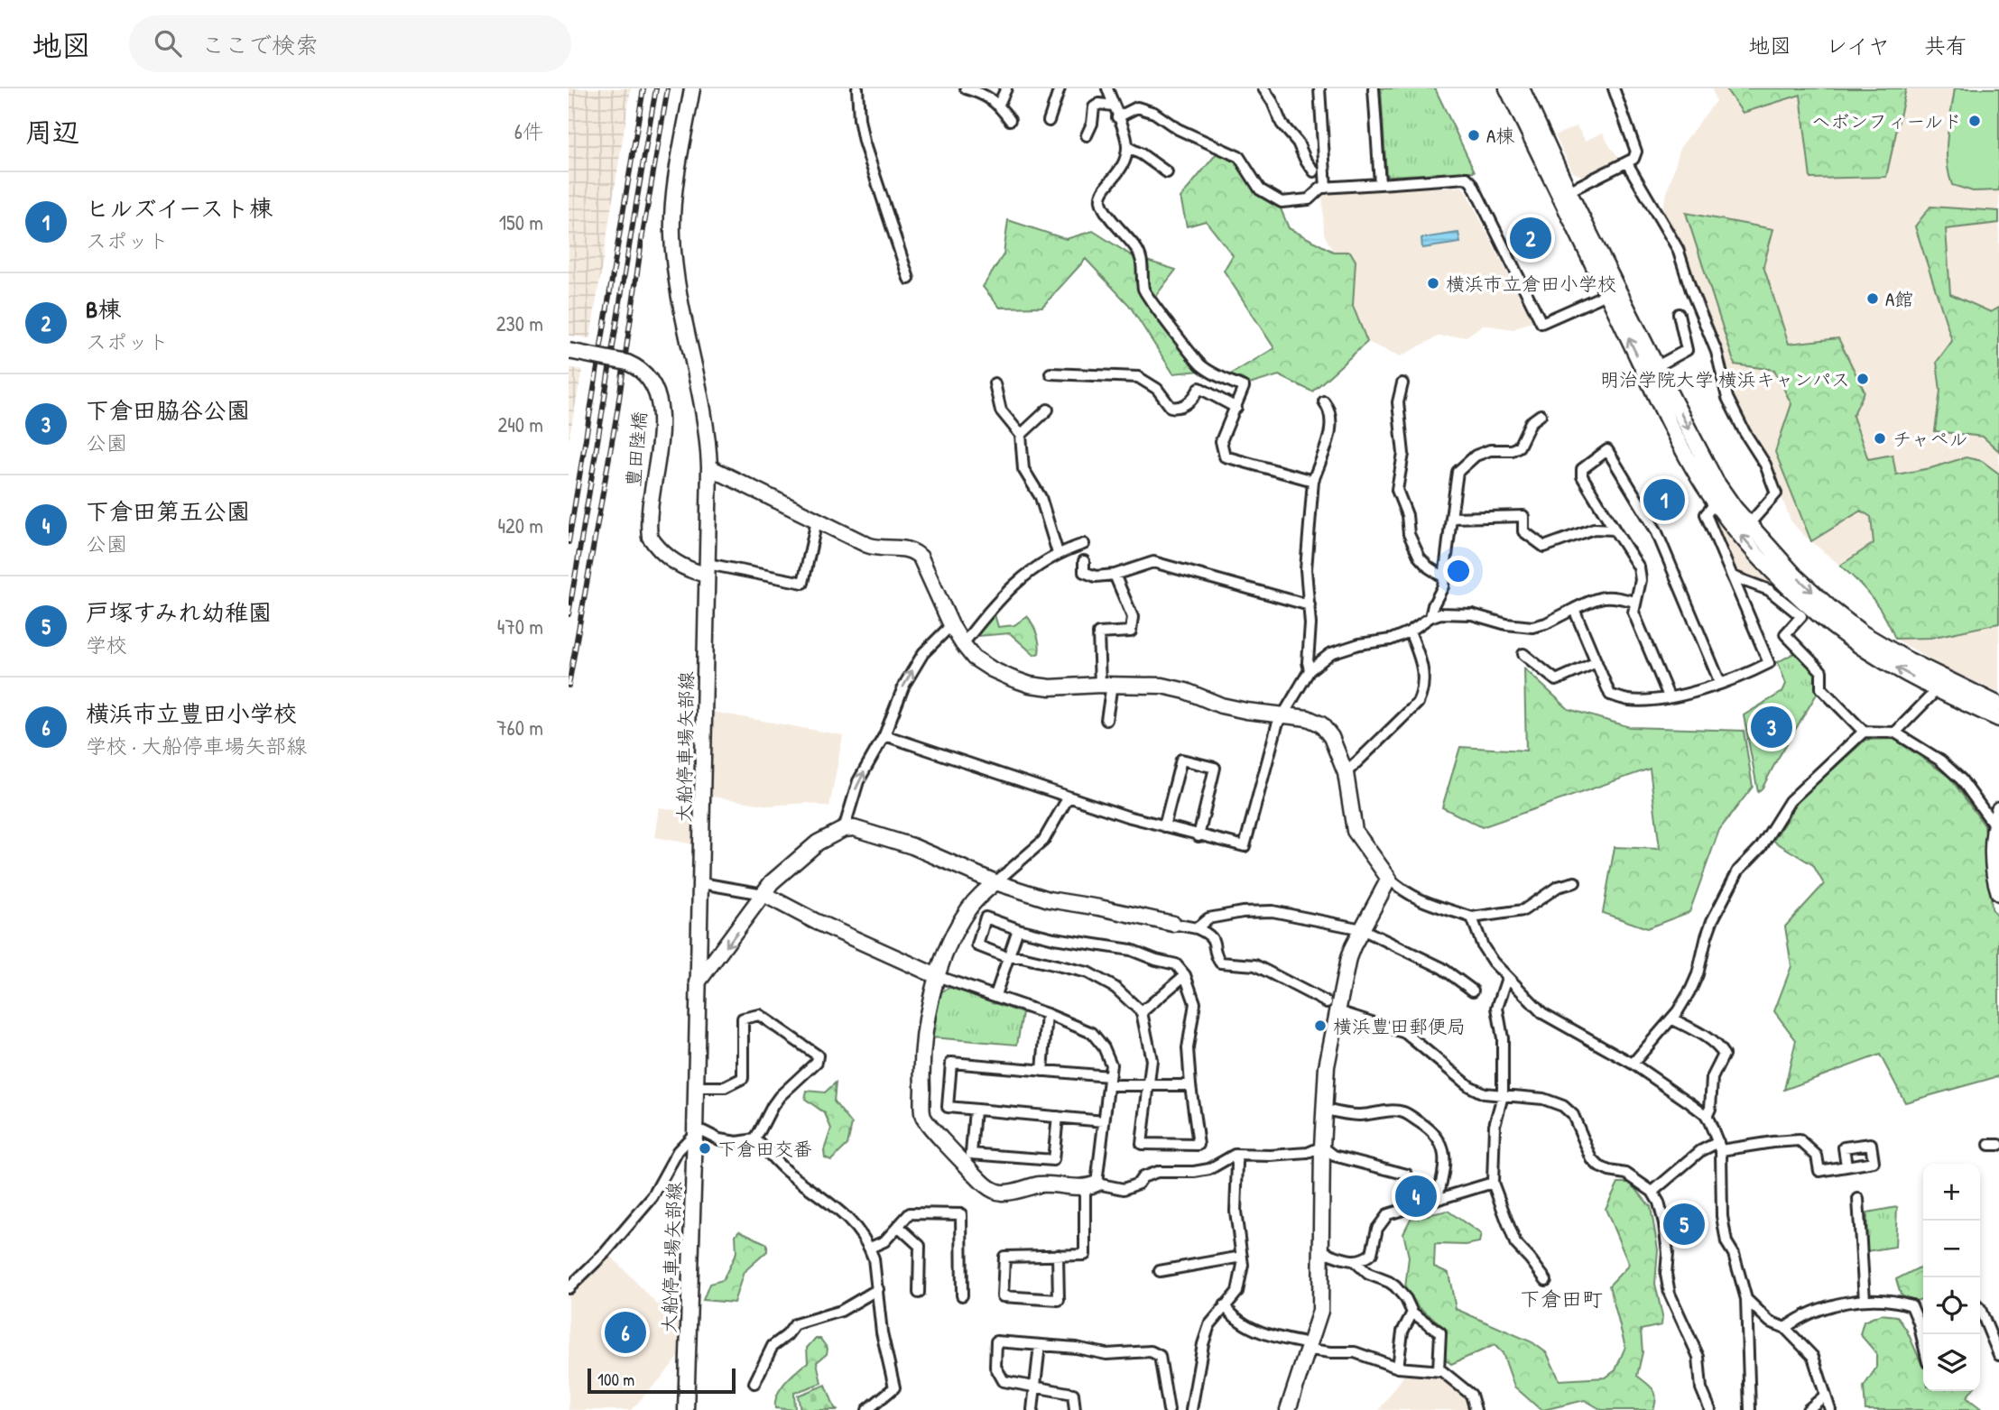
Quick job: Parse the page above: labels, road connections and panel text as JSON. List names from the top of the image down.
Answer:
{
  "streets": {
    "street": ["豊田陸橋", "大船停車場矢部線"]
  },
  "crossings": [
    ["豊田陸橋", "大船停車場矢部線"]
  ],
  "districts": ["下倉田町"],
  "places": [
    "ヘボンフィールド",
    "A棟",
    "横浜市立倉田小学校",
    "A館",
    "明治学院大学 横浜キャンパス",
    "チャペル",
    "横浜豊田郵便局",
    "下倉田交番"
  ],
  "scale_bar": "100 m",
  "page": {
    "header": "地図",
    "search": "ここで検索",
    "nav": ["地図", "レイヤ", "共有"],
    "heading": ["周辺", "6件"],
    "list": [
      {
        "mark": "1",
        "name": "ヒルズイースト棟",
        "note": "スポット",
        "value": "150 m"
      },
      {
        "mark": "2",
        "name": "B棟",
        "note": "スポット",
        "value": "230 m"
      },
      {
        "mark": "3",
        "name": "下倉田脇谷公園",
        "note": "公園",
        "value": "240 m"
      },
      {
        "mark": "4",
        "name": "下倉田第五公園",
        "note": "公園",
        "value": "420 m"
      },
      {
        "mark": "5",
        "name": "戸塚すみれ幼稚園",
        "note": "学校",
        "value": "470 m"
      },
      {
        "mark": "6",
        "name": "横浜市立豊田小学校",
        "note": "学校 · 大船停車場矢部線",
        "value": "760 m"
      }
    ],
    "pins": [
      "2",
      "1",
      "3",
      "4",
      "5",
      "6"
    ],
    "map_buttons": ["+", "−"],
    "scale": "100 m"
  }
}
